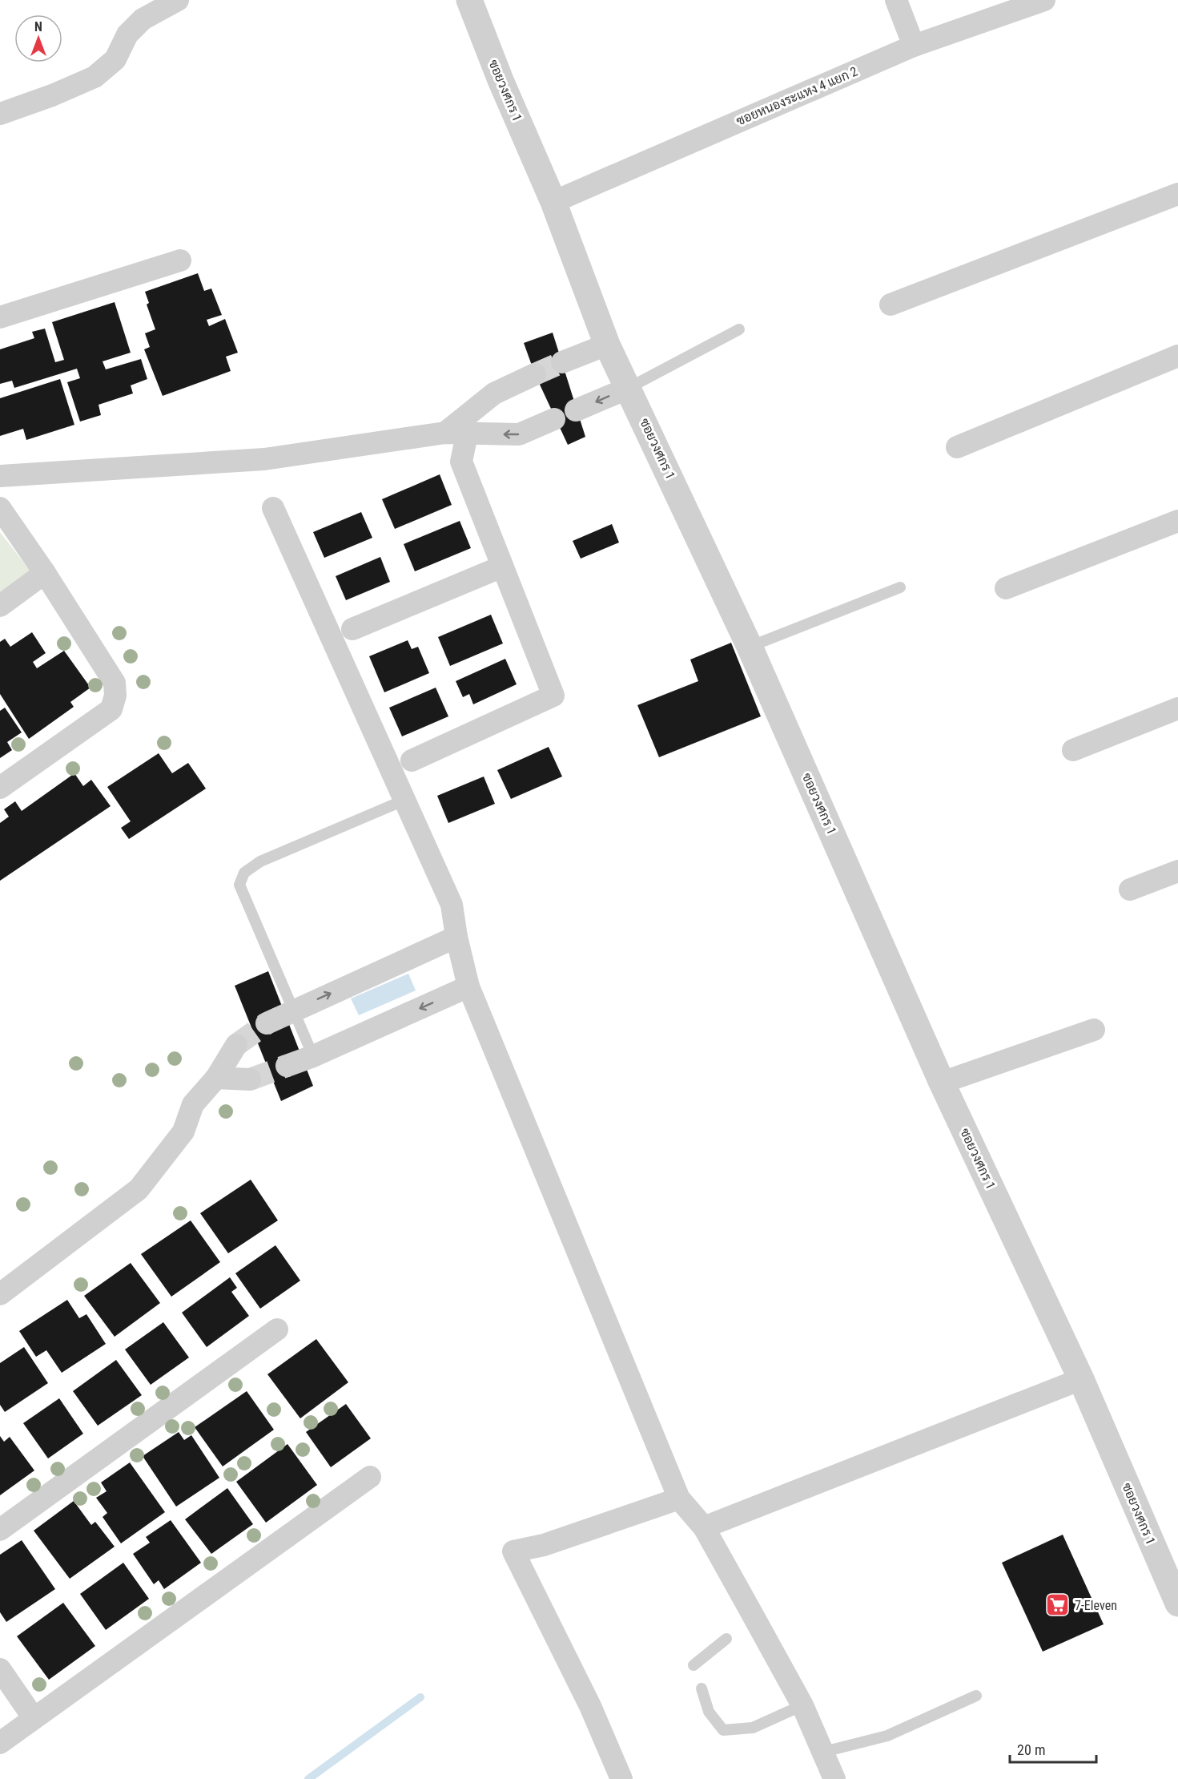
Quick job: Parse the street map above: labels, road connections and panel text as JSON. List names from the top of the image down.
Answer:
{
  "streets": {
    "street": ["ซอยวงศกร 1", "ซอยหนองระแหง 4 แยก 2"]
  },
  "crossings": [
    ["ซอยวงศกร 1", "ซอยหนองระแหง 4 แยก 2"]
  ],
  "places": {
    "supermarket": ["7-Eleven"]
  },
  "scale_bar": "20 m",
  "north": "top"
}
